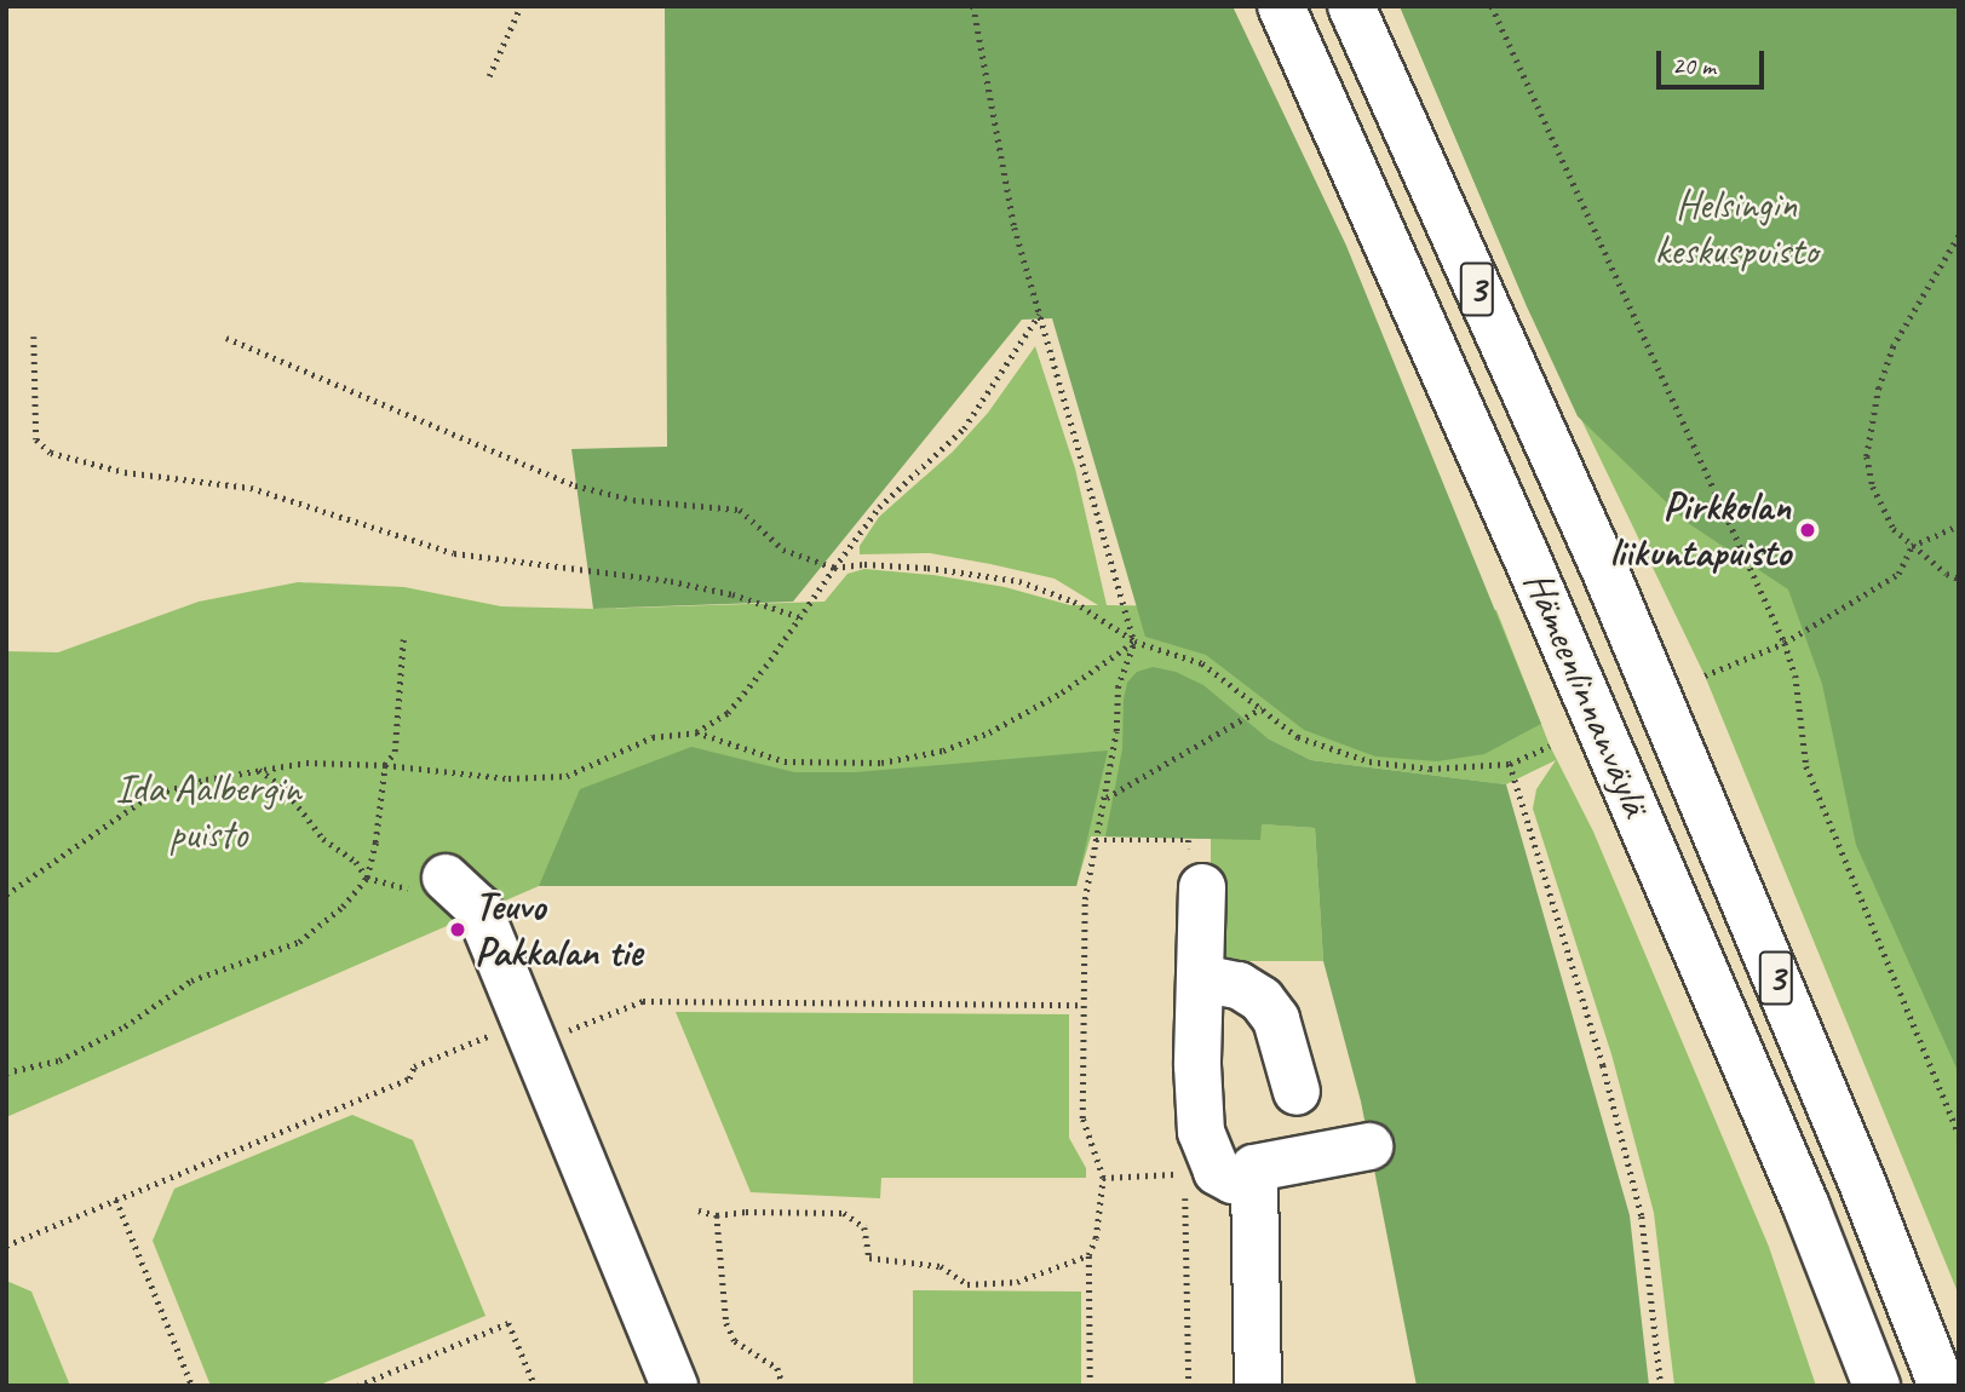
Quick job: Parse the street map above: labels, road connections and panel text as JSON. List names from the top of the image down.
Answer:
{
  "streets": {
    "main road": ["3", "Hämeenlinnanväylä"]
  },
  "parks": ["Helsingin keskuspuisto", "Ida Aalbergin puisto"],
  "places": ["Pirkkolan liikuntapuisto", "Teuvo Pakkalan tie"],
  "scale_bar": "20 m"
}
